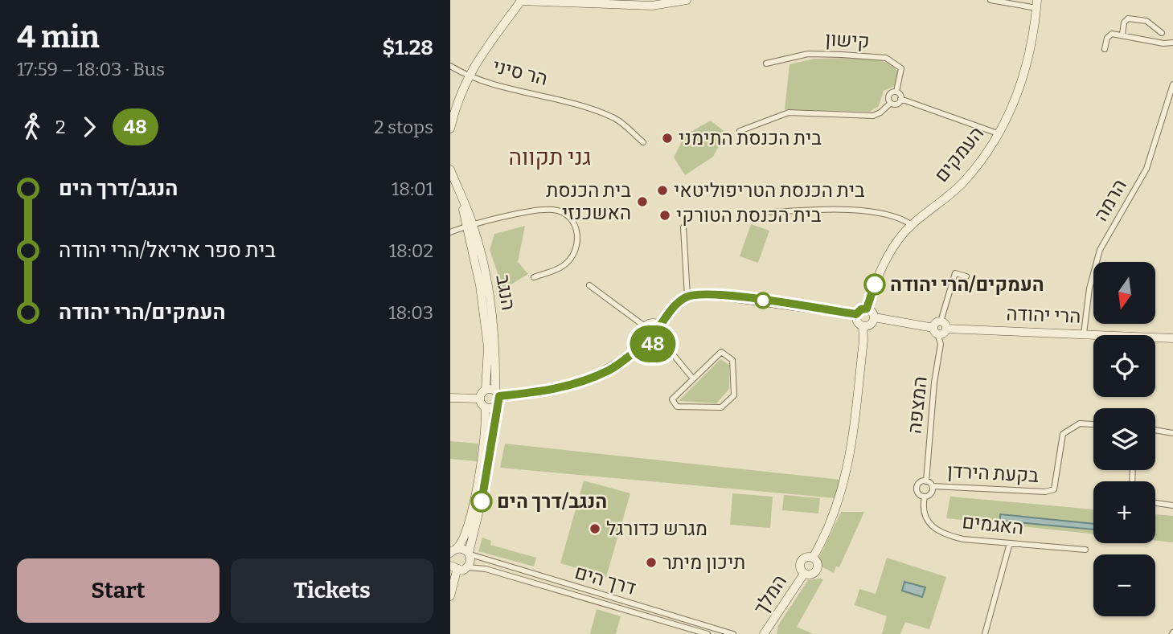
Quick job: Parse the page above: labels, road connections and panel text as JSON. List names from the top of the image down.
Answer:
{
  "streets": {
    "street": [
      "קישון",
      "הר סיני",
      "העמקים",
      "הרמה",
      "הנגב",
      "הרי יהודה",
      "המצפה",
      "בקעת הירדן",
      "האגמים",
      "דרך הים",
      "המלך"
    ]
  },
  "crossings": [
    ["הרמה", "הרי יהודה"],
    ["הנגב", "דרך הים"],
    ["המצפה", "בקעת הירדן"],
    ["המצפה", "האגמים"],
    ["בקעת הירדן", "האגמים"]
  ],
  "districts": ["גני תקווה"],
  "places": [
    "בית הכנסת התימני",
    "בית הכנסת הטריפוליטאי",
    "בית הכנסת האשכנזי",
    "בית הכנסת הטורקי",
    "העמקים/הרי יהודה",
    "הנגב/דרך הים",
    "מגרש כדורגל",
    "תיכון מיתר"
  ],
  "lines": ["bus line 48"],
  "north": "bottom",
  "page": {
    "heading": ["4 min", "17:59 – 18:03 · Bus", "$1.28"],
    "on_map": "48",
    "legs": ["2", "48", "2 stops"],
    "list": [
      {
        "name": "הנגב/דרך הים",
        "value": "18:01"
      },
      {
        "name": "בית ספר אריאל/הרי יהודה",
        "value": "18:02"
      },
      {
        "name": "העמקים/הרי יהודה",
        "value": "18:03"
      }
    ],
    "map_buttons": ["+", "−"],
    "buttons": ["Start", "Tickets"]
  }
}
